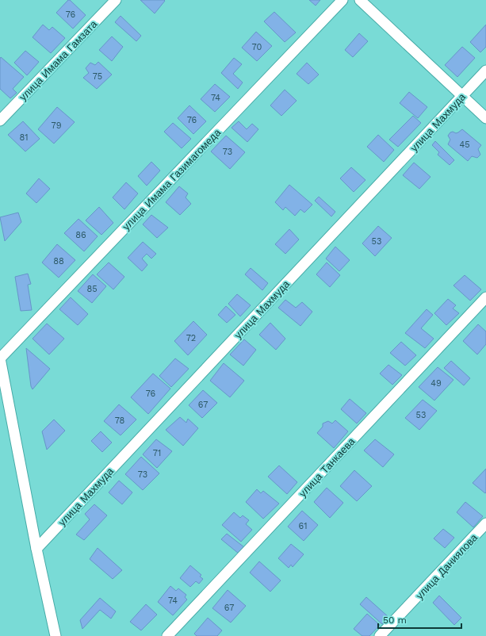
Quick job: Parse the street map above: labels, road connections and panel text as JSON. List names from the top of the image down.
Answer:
{
  "streets": {
    "street": [
      "улица Имама Гамзата",
      "улица Махмуда",
      "улица Имама Газимагомеда",
      "улица Танкаева",
      "улица Даниялова"
    ]
  },
  "house_numbers": [
    "76",
    "70",
    "75",
    "74",
    "76",
    "79",
    "81",
    "45",
    "73",
    "86",
    "53",
    "88",
    "85",
    "72",
    "49",
    "76",
    "67",
    "53",
    "78",
    "71",
    "73",
    "61",
    "74",
    "67"
  ],
  "scale_bar": "50 m"
}
